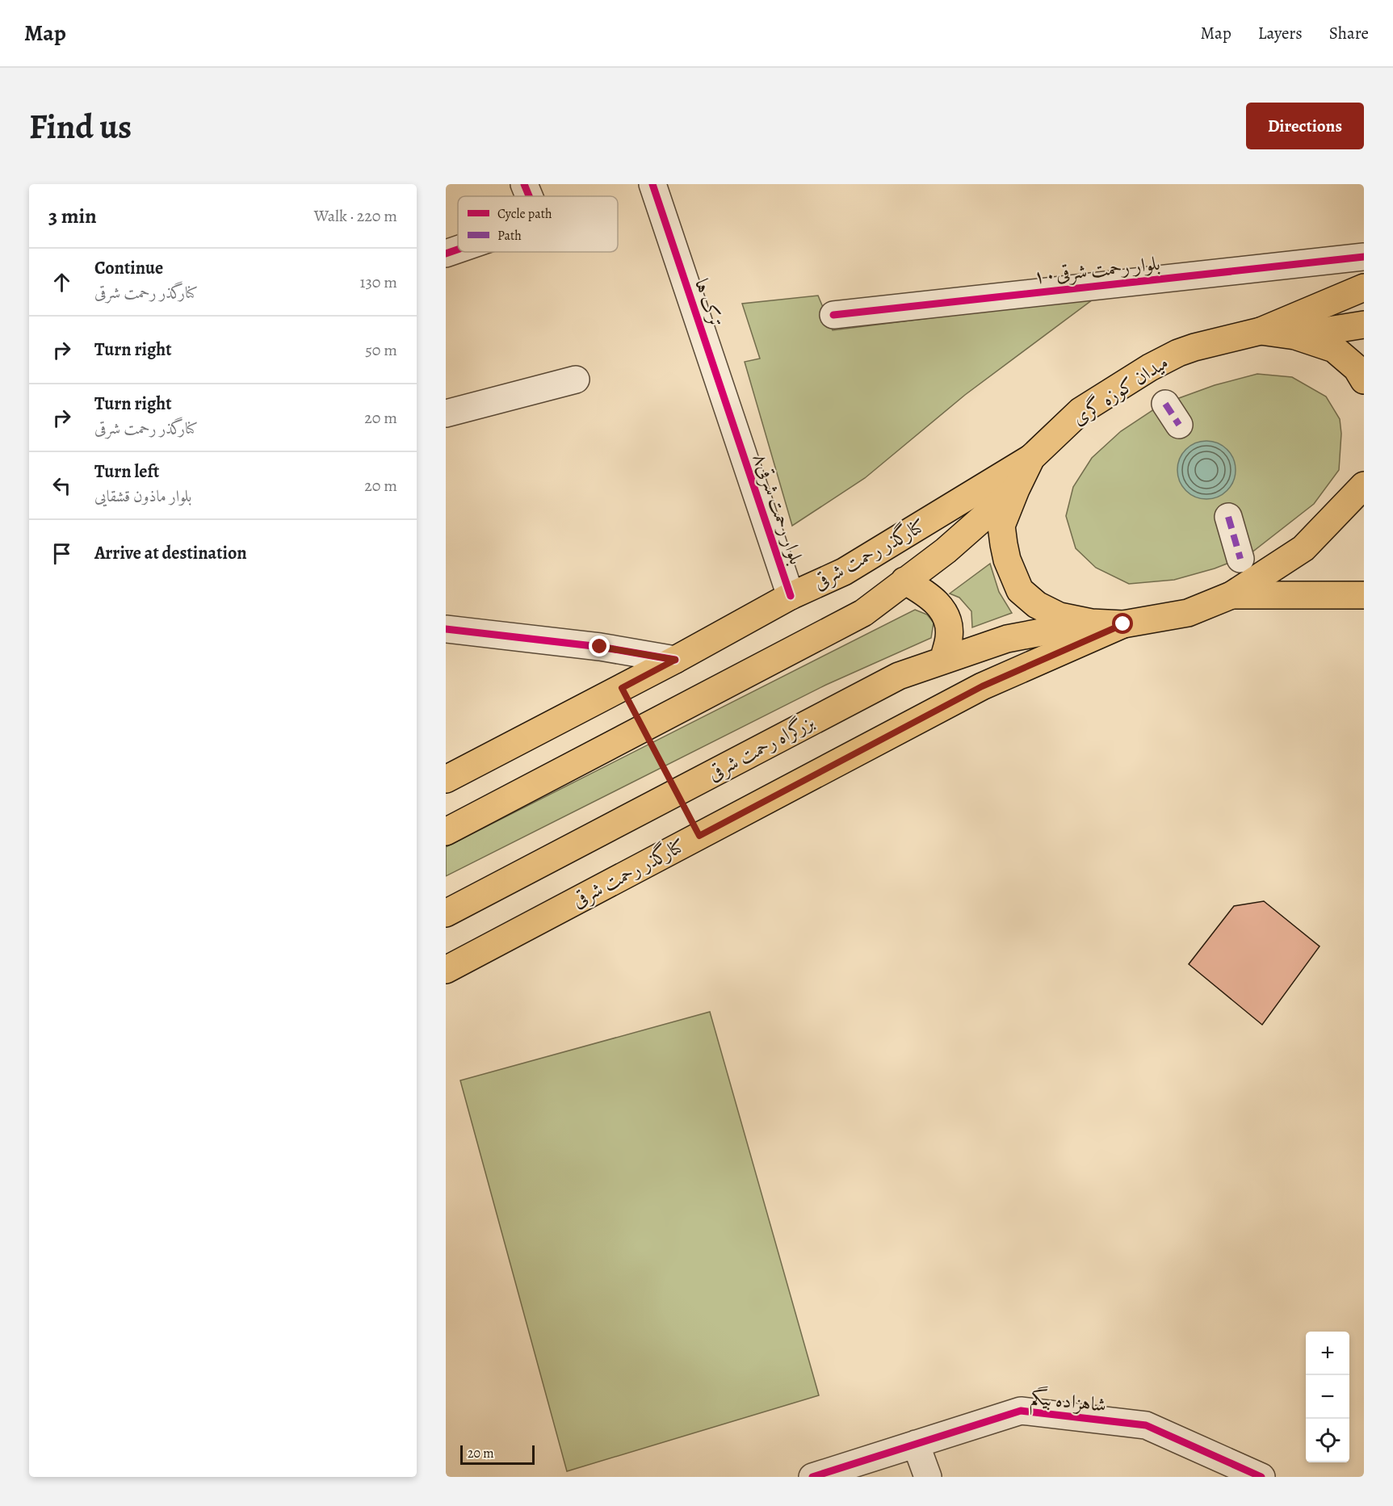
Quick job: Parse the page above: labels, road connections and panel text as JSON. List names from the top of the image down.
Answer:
{
  "streets": {
    "main road": ["میدان کوزه گری", "کنارگذر رحمت شرقی", "بزرگراه رحمت شرقی"],
    "street": [
      "۱۰بلوار رحمت شرقی",
      "ترک ها",
      "بلوار رحمت شرقی۸",
      "شاهزاده بیگم"
    ]
  },
  "crossings": [
    ["ترک ها", "بلوار رحمت شرقی۸"],
    ["میدان کوزه گری", "کنارگذر رحمت شرقی"],
    ["میدان کوزه گری", "بزرگراه رحمت شرقی"],
    ["بلوار رحمت شرقی۸", "کنارگذر رحمت شرقی"]
  ],
  "legend": ["Cycle path", "Path"],
  "scale_bar": "20 m",
  "page": {
    "header": "Map",
    "nav": ["Map", "Layers", "Share"],
    "buttons": "Directions",
    "title": "Find us",
    "heading": ["3 min", "Walk · 220 m"],
    "list": [
      ["Continue", "کنارگذر رحمت شرقی", "130 m"],
      ["Turn right", "50 m"],
      ["Turn right", "کنارگذر رحمت شرقی", "20 m"],
      ["Turn left", "بلوار ماذون قشقایی", "20 m"],
      "Arrive at destination"
    ],
    "map_buttons": ["+", "−"],
    "scale": "20 m"
  }
}
